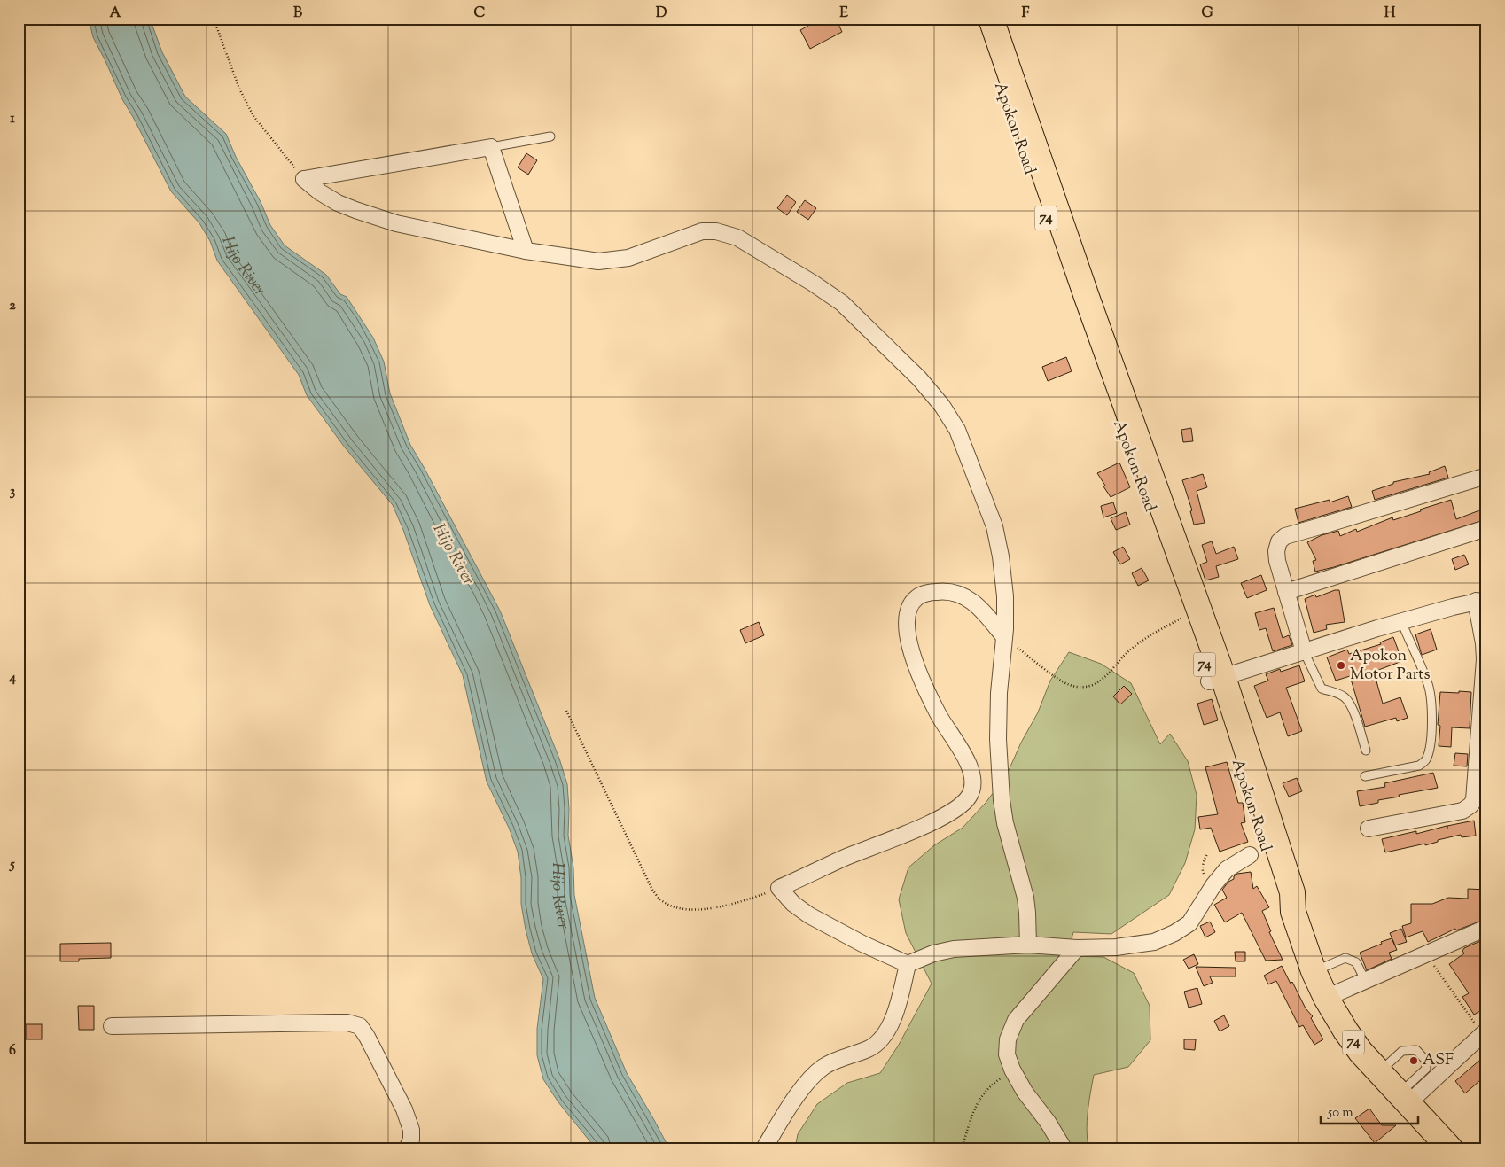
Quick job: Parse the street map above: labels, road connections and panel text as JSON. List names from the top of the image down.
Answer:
{
  "streets": {
    "highway": ["Apokon Road", "74"]
  },
  "water": ["Hijo River"],
  "places": ["Apokon Motor Parts", "ASF"],
  "scale_bar": "50 m",
  "grid": {
    "columns": [
      "A",
      "B",
      "C",
      "D",
      "E",
      "F",
      "G",
      "H"
    ],
    "rows": [
      "1",
      "2",
      "3",
      "4",
      "5",
      "6"
    ]
  }
}
